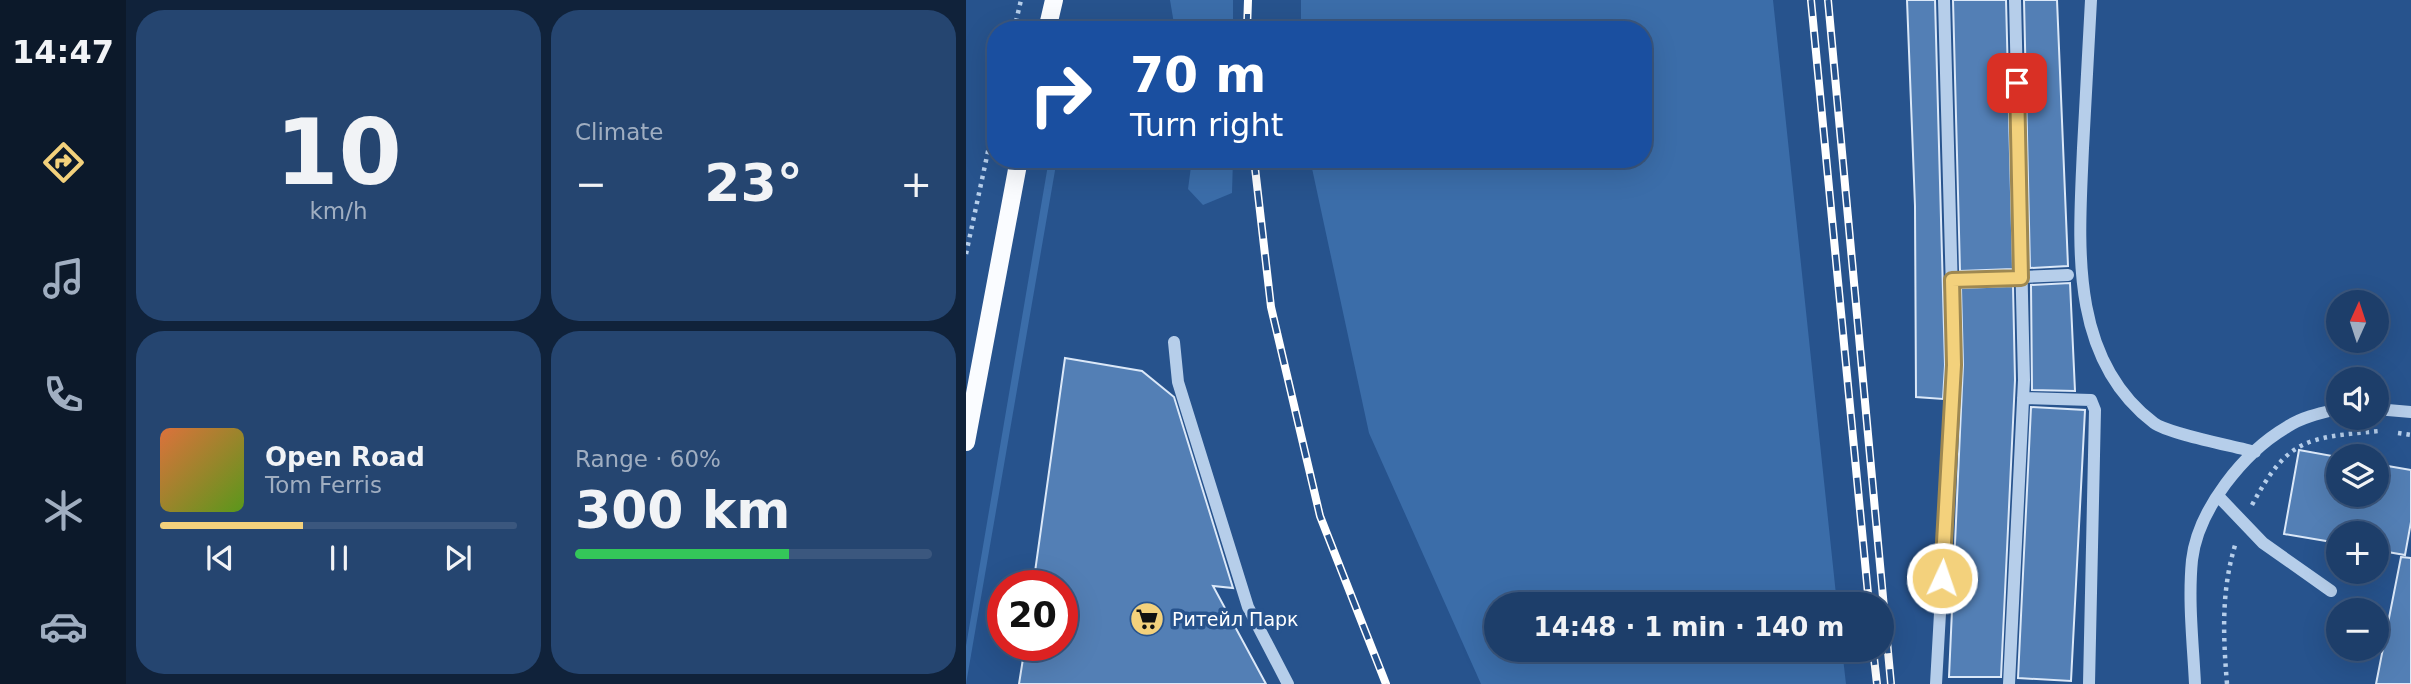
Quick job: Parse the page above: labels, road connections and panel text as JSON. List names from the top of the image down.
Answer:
{
  "places": {
    "supermarket": ["Ритейл Парк"]
  },
  "north": "top",
  "page": {
    "tabs": "14:47",
    "tile": [
      ["10", "km/h"],
      "Climate",
      ["Range · 60%", "300 km"]
    ],
    "turn": ["70 m", "Turn right"],
    "heat": ["−", "23°", "+"],
    "map_buttons": ["+", "−"],
    "song": ["Open Road", "Tom Ferris"],
    "limit": "20",
    "trip": "14:48 · 1 min · 140 m"
  }
}
